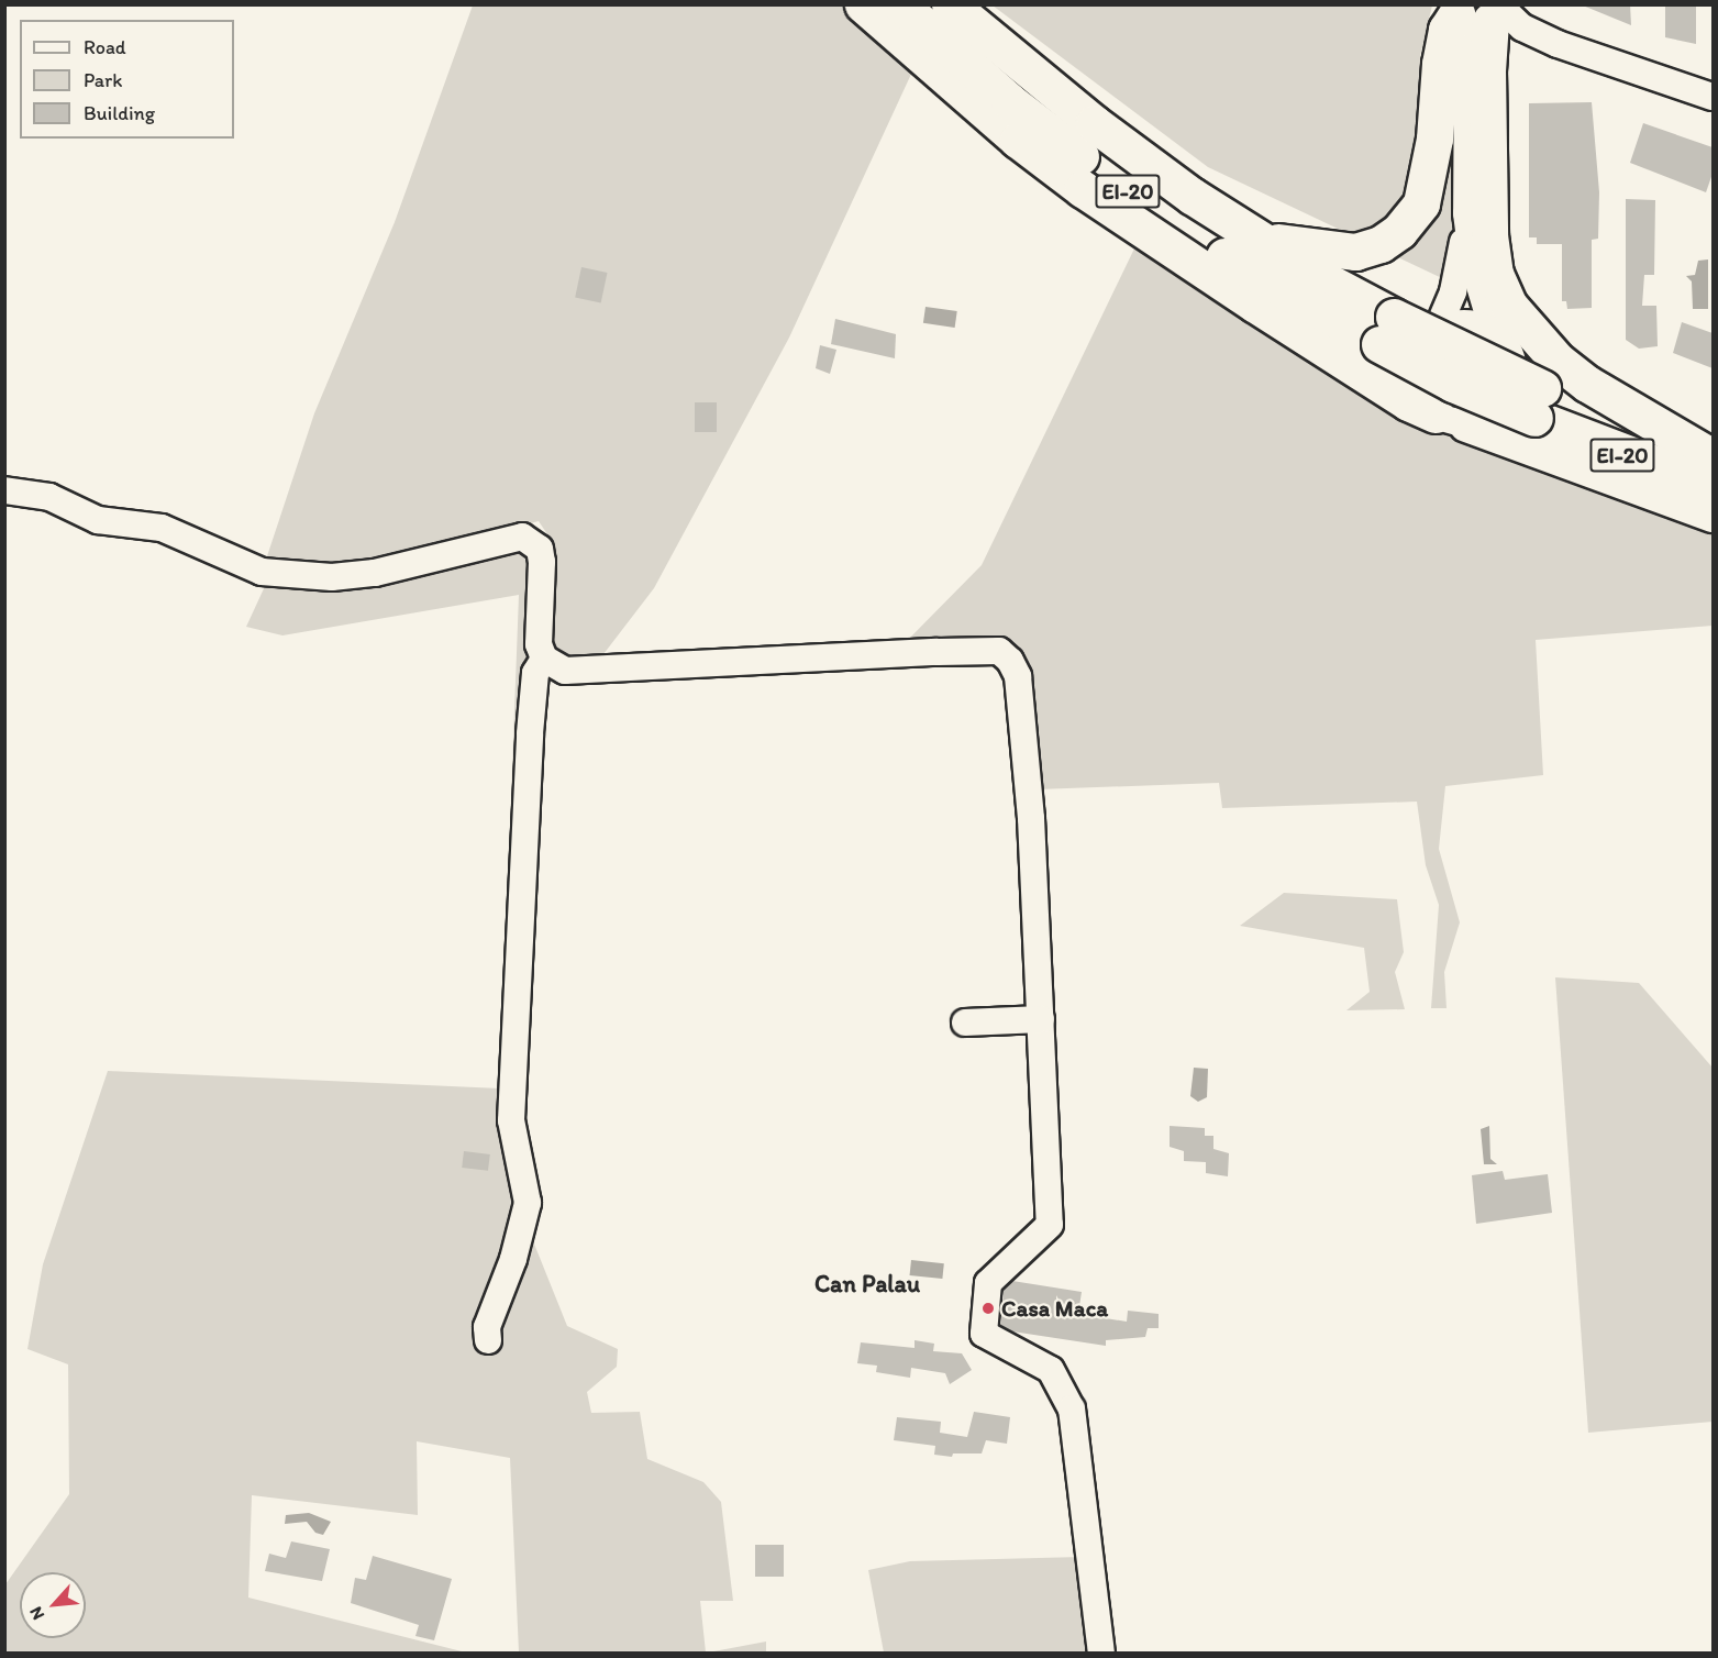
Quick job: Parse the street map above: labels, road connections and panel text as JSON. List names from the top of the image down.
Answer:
{
  "streets": {
    "highway": ["EI-20"]
  },
  "districts": ["Can Palau"],
  "places": ["Casa Maca"],
  "legend": ["Road", "Park", "Building"],
  "north": "bottom left"
}
